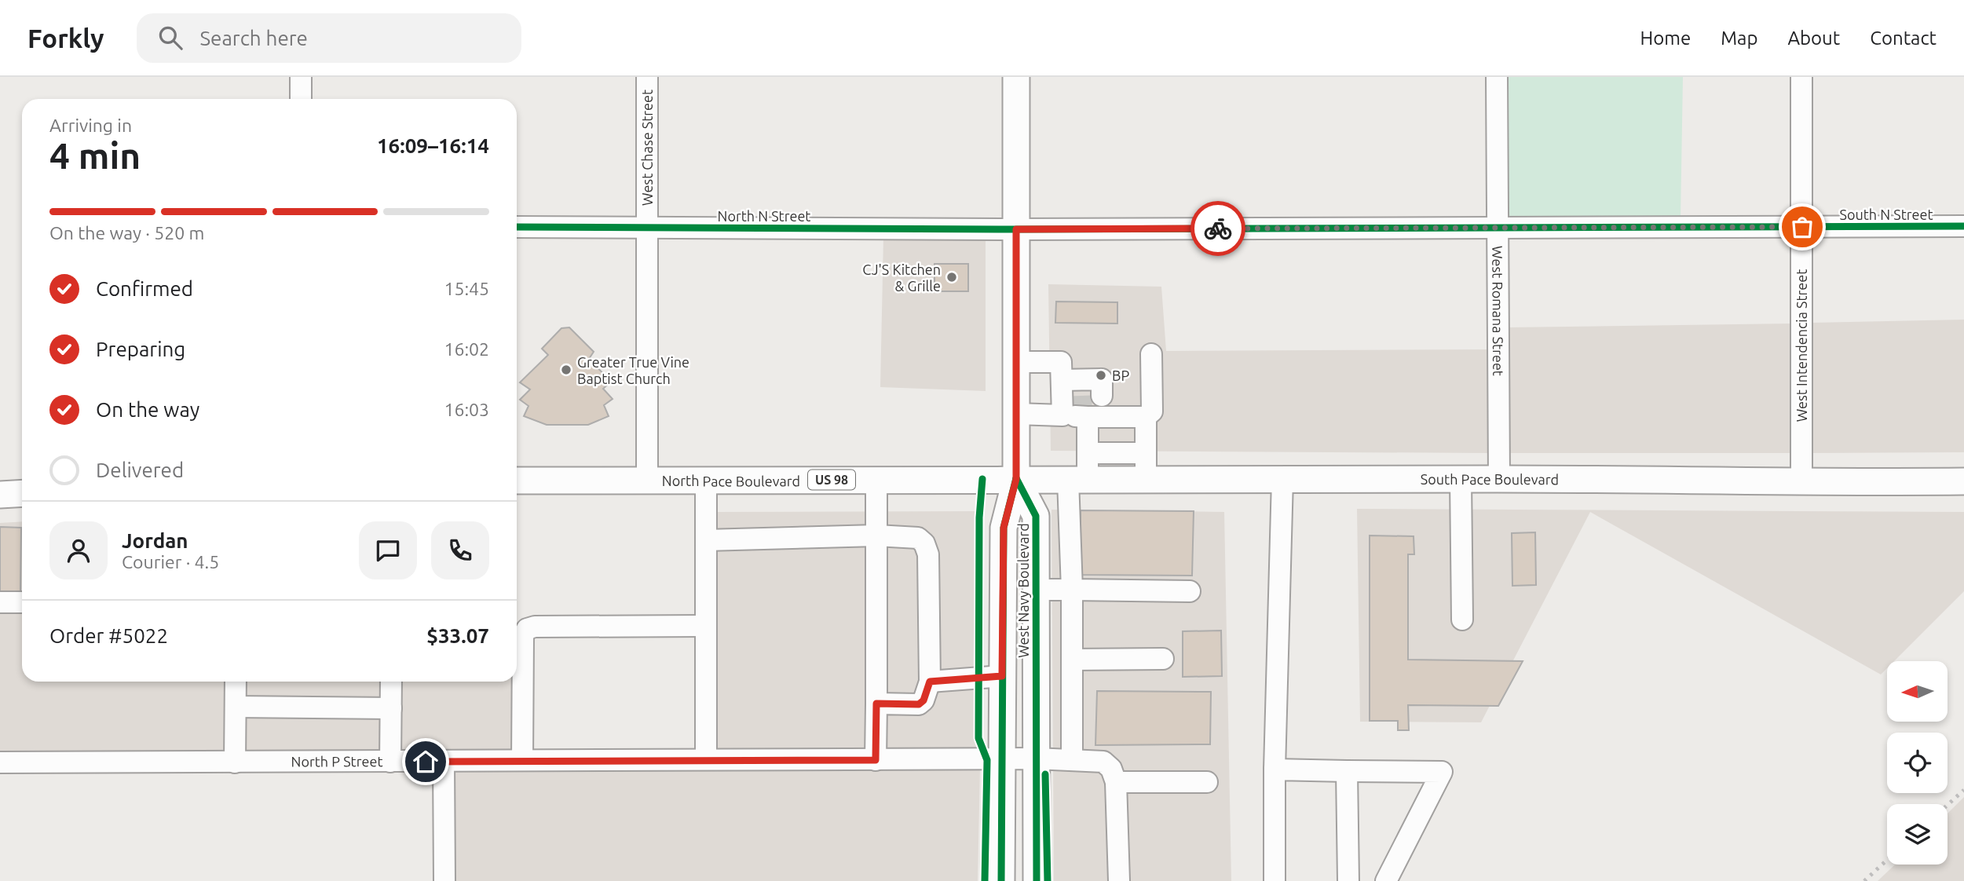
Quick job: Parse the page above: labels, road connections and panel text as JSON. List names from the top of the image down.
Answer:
{
  "streets": {
    "main road": [
      "US 98",
      "South Pace Boulevard",
      "North Pace Boulevard",
      "West Navy Boulevard"
    ],
    "street": [
      "West Chase Street",
      "South N Street",
      "North N Street",
      "West Romana Street",
      "West Intendencia Street",
      "North P Street"
    ]
  },
  "crossings": [
    ["West Chase Street", "North N Street"],
    ["West Chase Street", "North Pace Boulevard"],
    ["South N Street", "North N Street"],
    ["South N Street", "West Romana Street"],
    ["South N Street", "West Intendencia Street"],
    ["West Romana Street", "South Pace Boulevard"],
    ["West Intendencia Street", "South Pace Boulevard"],
    ["South Pace Boulevard", "North Pace Boulevard"],
    ["South Pace Boulevard", "West Navy Boulevard"],
    ["North Pace Boulevard", "West Navy Boulevard"],
    ["West Navy Boulevard", "North P Street"]
  ],
  "places": ["CJ'S Kitchen & Grille", "Greater True Vine Baptist Church", "BP"],
  "north": "left",
  "page": {
    "header": "Forkly",
    "search": "Search here",
    "nav": [
      "Home",
      "Map",
      "About",
      "Contact"
    ],
    "heading": ["4 min", "Arriving in", "16:09–16:14"],
    "panel": [
      "Jordan",
      "Courier · 4.5",
      "Order #5022",
      "$33.07"
    ],
    "bar": "On the way · 520 m",
    "list": [
      ["Confirmed", "15:45"],
      ["Preparing", "16:02"],
      ["On the way", "16:03"],
      "Delivered"
    ]
  }
}
